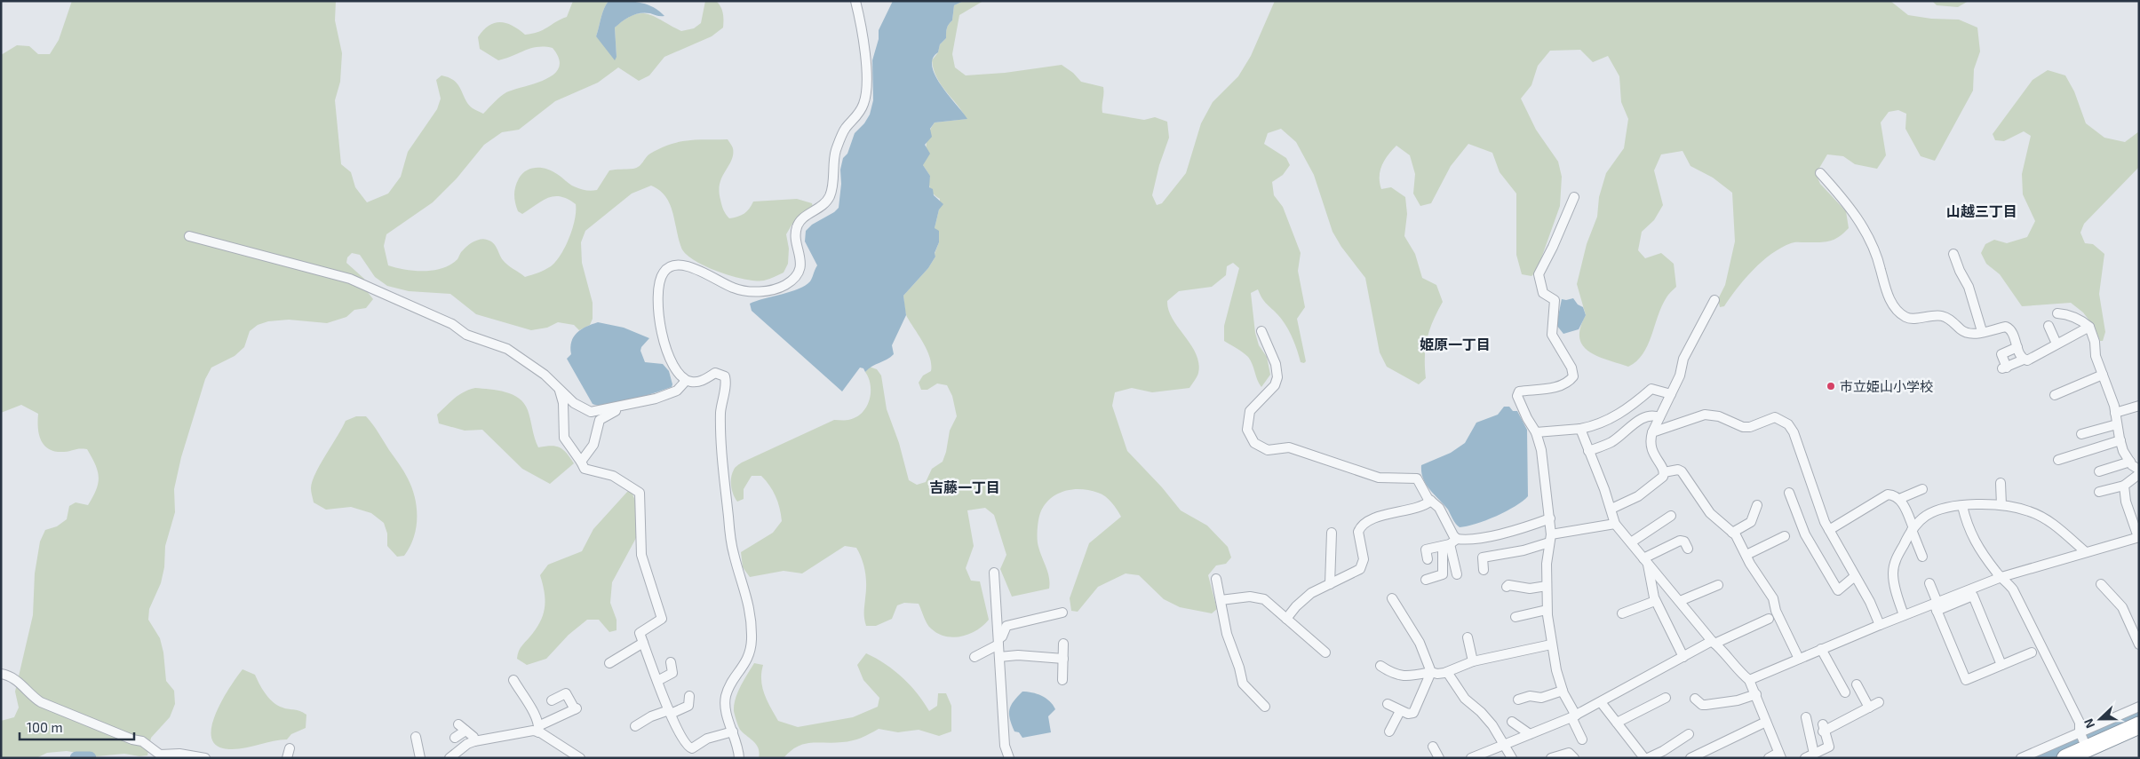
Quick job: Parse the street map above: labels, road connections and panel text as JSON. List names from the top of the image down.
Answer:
{
  "districts": ["山越三丁目", "姫原一丁目", "吉藤一丁目"],
  "places": ["市立姫山小学校"],
  "scale_bar": "100 m",
  "north": "left"
}
